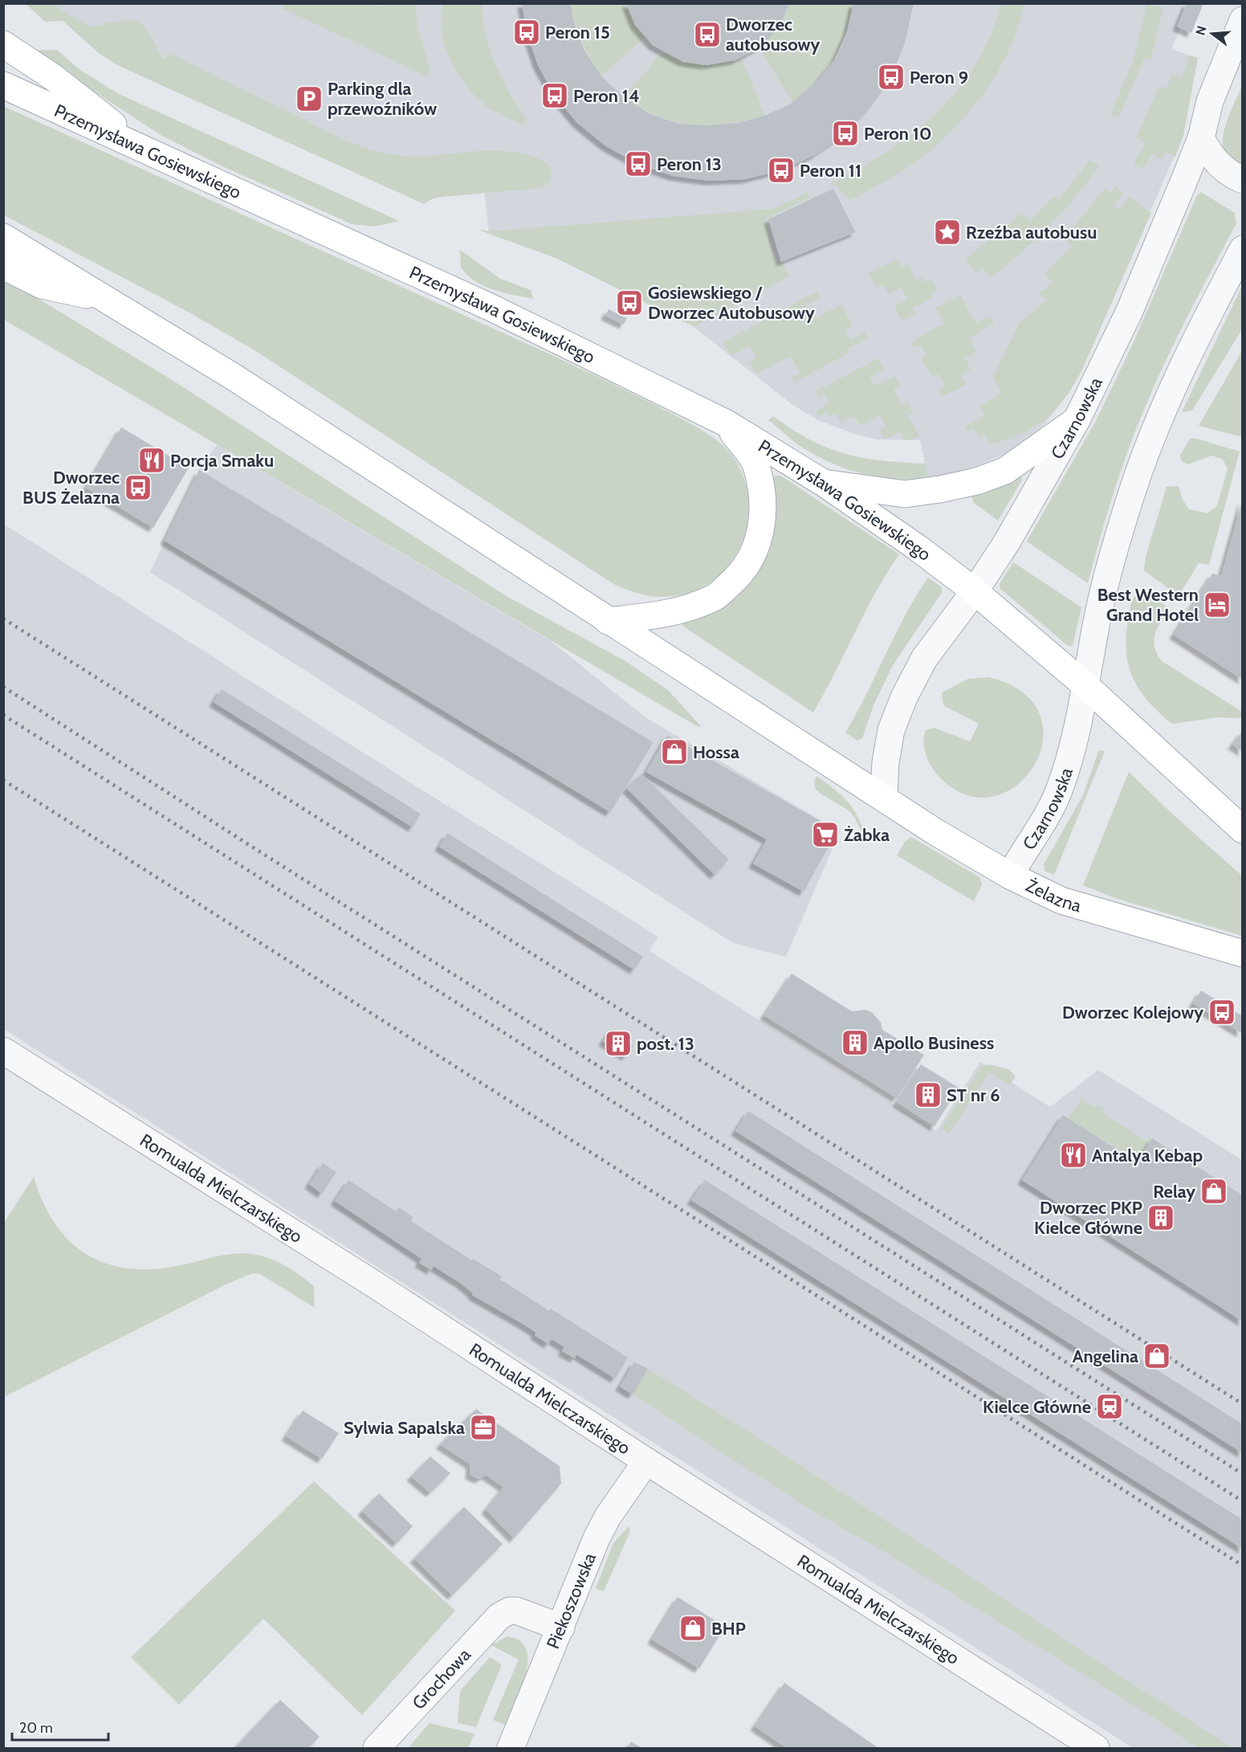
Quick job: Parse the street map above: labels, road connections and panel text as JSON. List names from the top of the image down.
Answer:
{
  "streets": {
    "main road": ["Przemysława Gosiewskiego", "Żelazna"],
    "street": [
      "Czarnowska",
      "Romualda Mielczarskiego",
      "Piekoszowska",
      "Grochowa"
    ]
  },
  "crossings": [
    ["Przemysława Gosiewskiego", "Czarnowska"],
    ["Czarnowska", "Żelazna"],
    ["Romualda Mielczarskiego", "Piekoszowska"],
    ["Piekoszowska", "Grochowa"]
  ],
  "places": {
    "bus stop": [
      "Peron 15",
      "Dworzec autobusowy",
      "Peron 9",
      "Peron 14",
      "Peron 10",
      "Peron 13",
      "Peron 11",
      "Gosiewskiego / Dworzec Autobusowy",
      "Dworzec BUS Żelazna",
      "Dworzec Kolejowy"
    ],
    "parking": ["Parking dla przewoźników"],
    "place": ["Rzeźba autobusu"],
    "restaurant": ["Porcja Smaku", "Antalya Kebap"],
    "hotel": ["Best Western Grand Hotel"],
    "shop": [
      "Hossa",
      "Relay",
      "Angelina",
      "BHP"
    ],
    "supermarket": ["Żabka"],
    "building": [
      "Apollo Business",
      "post. 13",
      "ST nr 6",
      "Dworzec PKP Kielce Główne"
    ],
    "station": ["Kielce Główne"],
    "office": ["Sylwia Sapalska"]
  },
  "scale_bar": "20 m",
  "north": "left"
}
